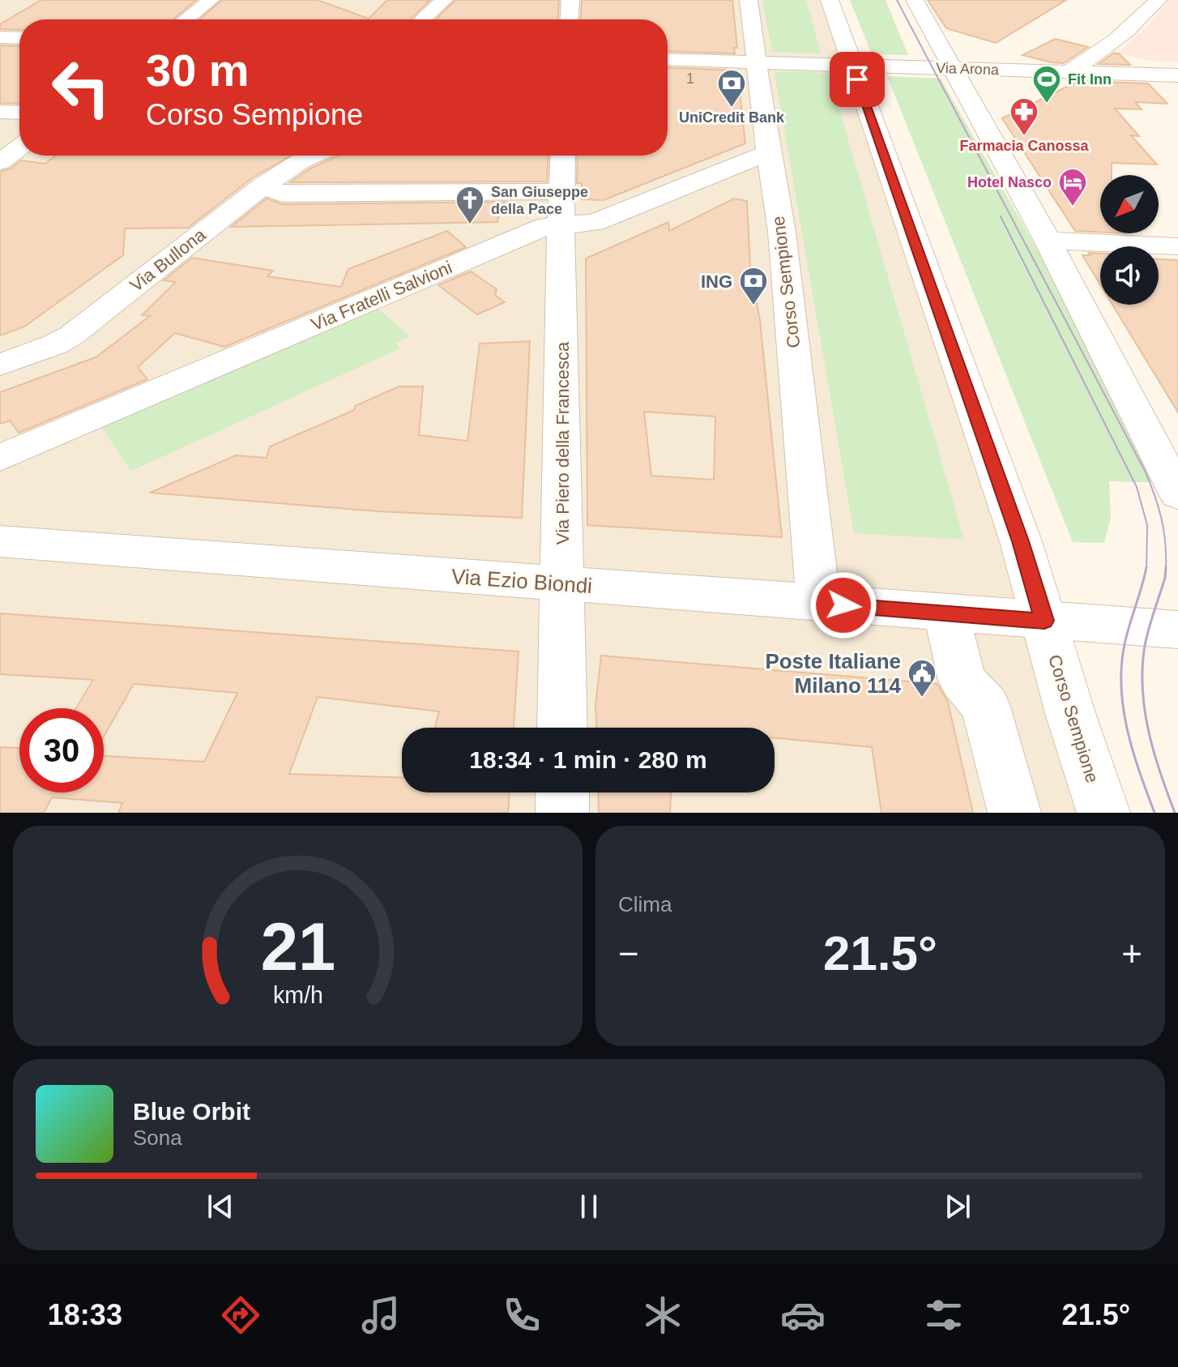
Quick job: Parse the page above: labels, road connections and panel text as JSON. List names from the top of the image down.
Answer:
{
  "streets": {
    "street": [
      "Via Arona",
      "Via Bullona",
      "Corso Sempione",
      "Via Fratelli Salvioni",
      "Via Piero della Francesca",
      "Via Ezio Biondi"
    ]
  },
  "crossings": [
    ["Via Arona", "Corso Sempione"],
    ["Corso Sempione", "Via Fratelli Salvioni"],
    ["Corso Sempione", "Via Ezio Biondi"],
    ["Via Fratelli Salvioni", "Via Piero della Francesca"],
    ["Via Piero della Francesca", "Via Ezio Biondi"]
  ],
  "places": {
    "sports": ["Fit Inn"],
    "bank": ["UniCredit Bank", "ING"],
    "pharmacy": ["Farmacia Canossa"],
    "hotel": ["Hotel Nasco"],
    "church": ["San Giuseppe della Pace"],
    "public building": ["Poste Italiane Milano 114"]
  },
  "house_numbers": ["1"],
  "north": "bottom left",
  "page": {
    "turn": ["30 m", "Corso Sempione"],
    "limit": "30",
    "trip": "18:34 · 1 min · 280 m",
    "tile": "Clima",
    "heat": ["−", "21.5°", "+"],
    "song": ["Blue Orbit", "Sona"],
    "tabs": ["18:33", "21.5°"],
    "gauge": ["21", "km/h"]
  }
}
